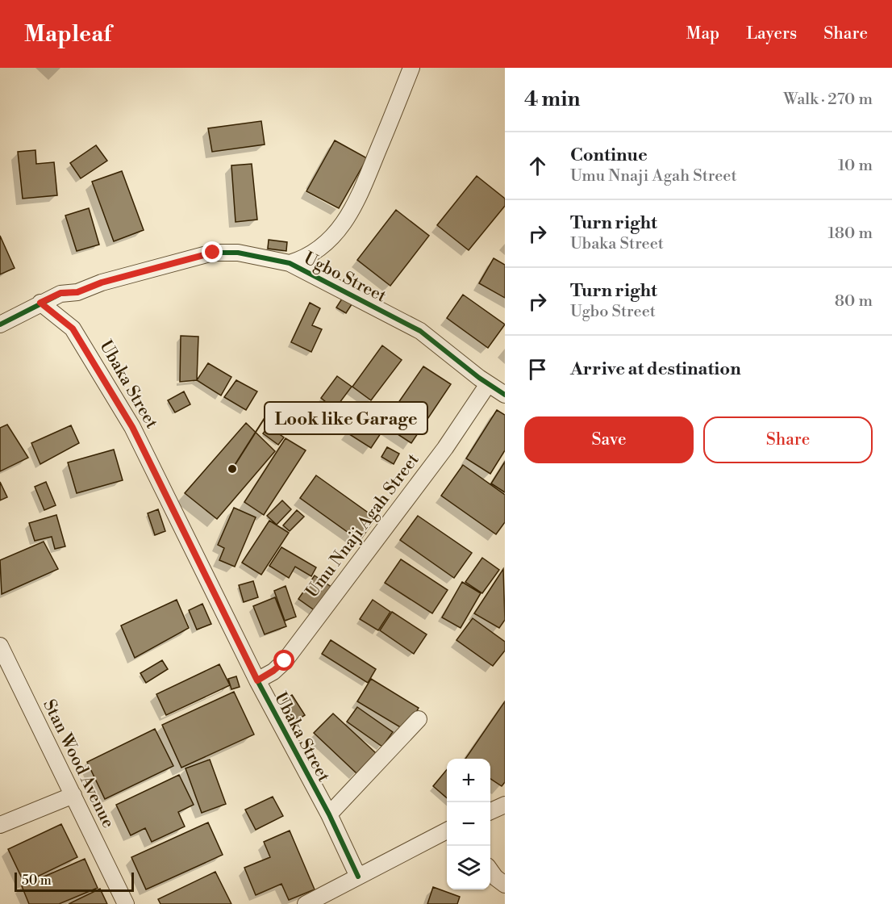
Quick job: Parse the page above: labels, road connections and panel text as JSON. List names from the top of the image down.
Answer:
{
  "streets": {
    "street": [
      "Ugbo Street",
      "Ubaka Street",
      "Umu Nnaji Agah Street",
      "Stan Wood Avenue"
    ]
  },
  "crossings": [
    ["Ugbo Street", "Ubaka Street"],
    ["Ugbo Street", "Umu Nnaji Agah Street"],
    ["Ubaka Street", "Umu Nnaji Agah Street"]
  ],
  "places": ["Look like Garage"],
  "scale_bar": "50 m",
  "page": {
    "header": "Mapleaf",
    "nav": ["Map", "Layers", "Share"],
    "heading": ["4 min", "Walk · 270 m"],
    "list": [
      ["Continue", "Umu Nnaji Agah Street", "10 m"],
      ["Turn right", "Ubaka Street", "180 m"],
      ["Turn right", "Ugbo Street", "80 m"],
      "Arrive at destination"
    ],
    "buttons": ["Save", "Share"],
    "map_buttons": ["+", "−"],
    "scale": "50 m"
  }
}
